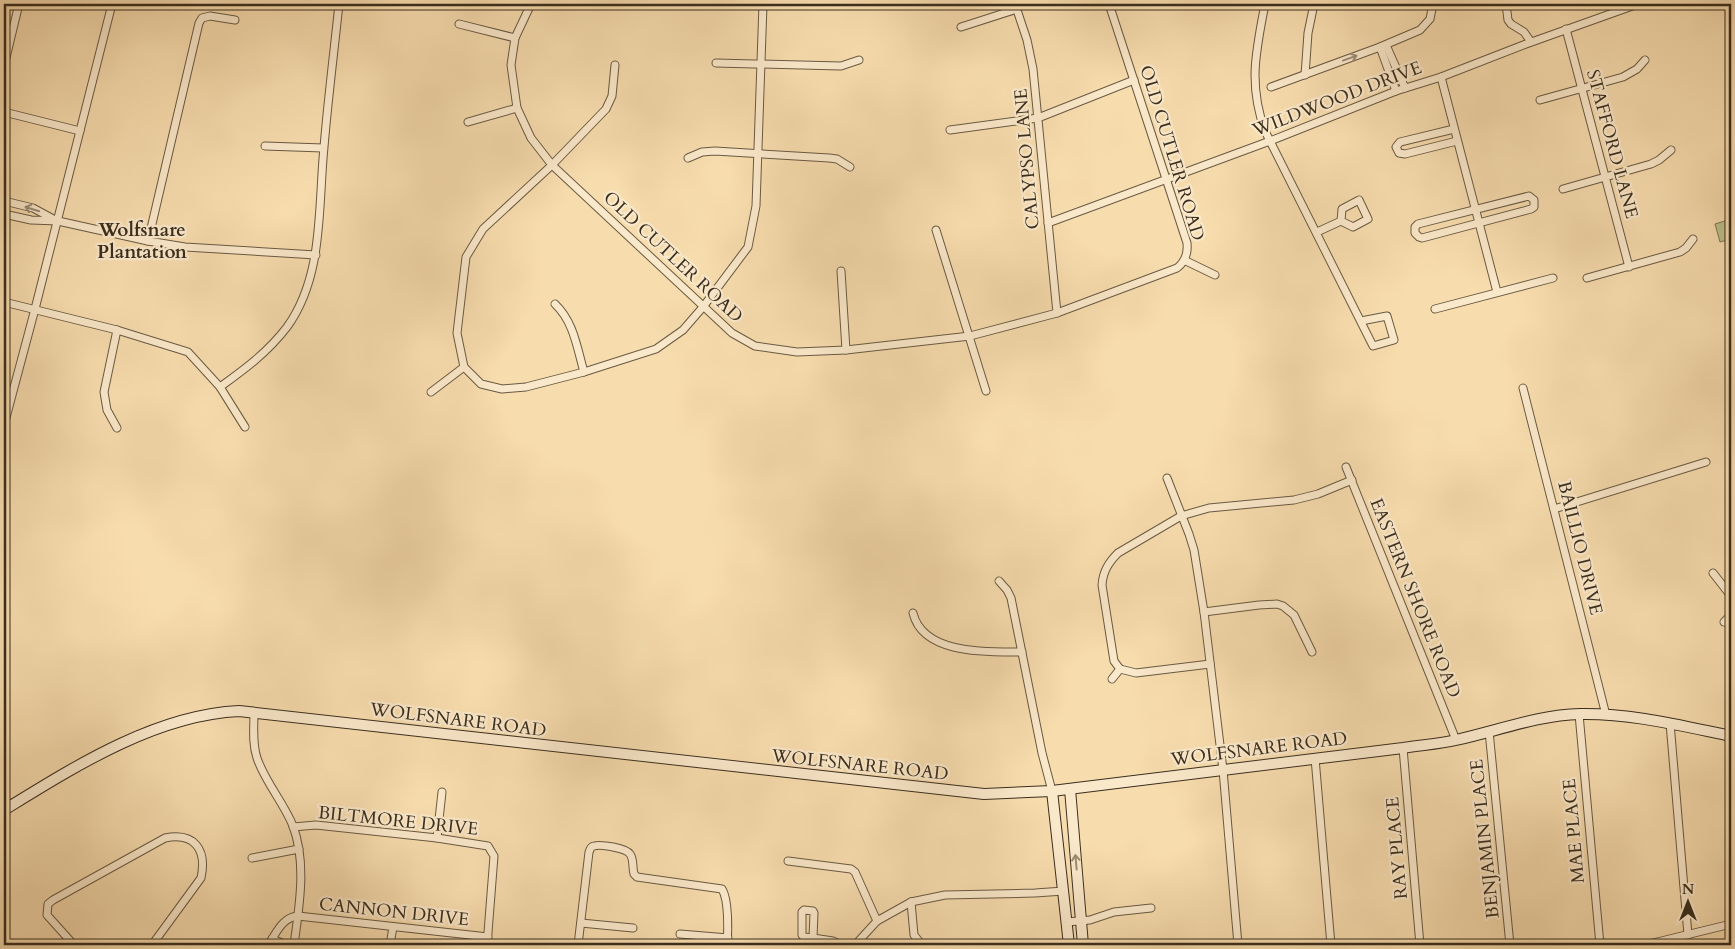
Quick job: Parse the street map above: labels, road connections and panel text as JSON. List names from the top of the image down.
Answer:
{
  "streets": {
    "street": [
      "WILDWOOD DRIVE",
      "STAFFORD LANE",
      "OLD CUTLER ROAD",
      "CALYPSO LANE",
      "BAILLIO DRIVE",
      "EASTERN SHORE ROAD",
      "WOLFSNARE ROAD",
      "BILTMORE DRIVE",
      "MAE PLACE",
      "BENJAMIN PLACE",
      "RAY PLACE",
      "CANNON DRIVE"
    ]
  },
  "crossings": [
    ["WILDWOOD DRIVE", "STAFFORD LANE"],
    ["WILDWOOD DRIVE", "OLD CUTLER ROAD"],
    ["WILDWOOD DRIVE", "CALYPSO LANE"],
    ["OLD CUTLER ROAD", "CALYPSO LANE"],
    ["BAILLIO DRIVE", "WOLFSNARE ROAD"],
    ["EASTERN SHORE ROAD", "WOLFSNARE ROAD"],
    ["WOLFSNARE ROAD", "MAE PLACE"],
    ["WOLFSNARE ROAD", "BENJAMIN PLACE"],
    ["WOLFSNARE ROAD", "RAY PLACE"],
    ["BILTMORE DRIVE", "CANNON DRIVE"]
  ],
  "districts": ["Wolfsnare Plantation"],
  "north": "top"
}
